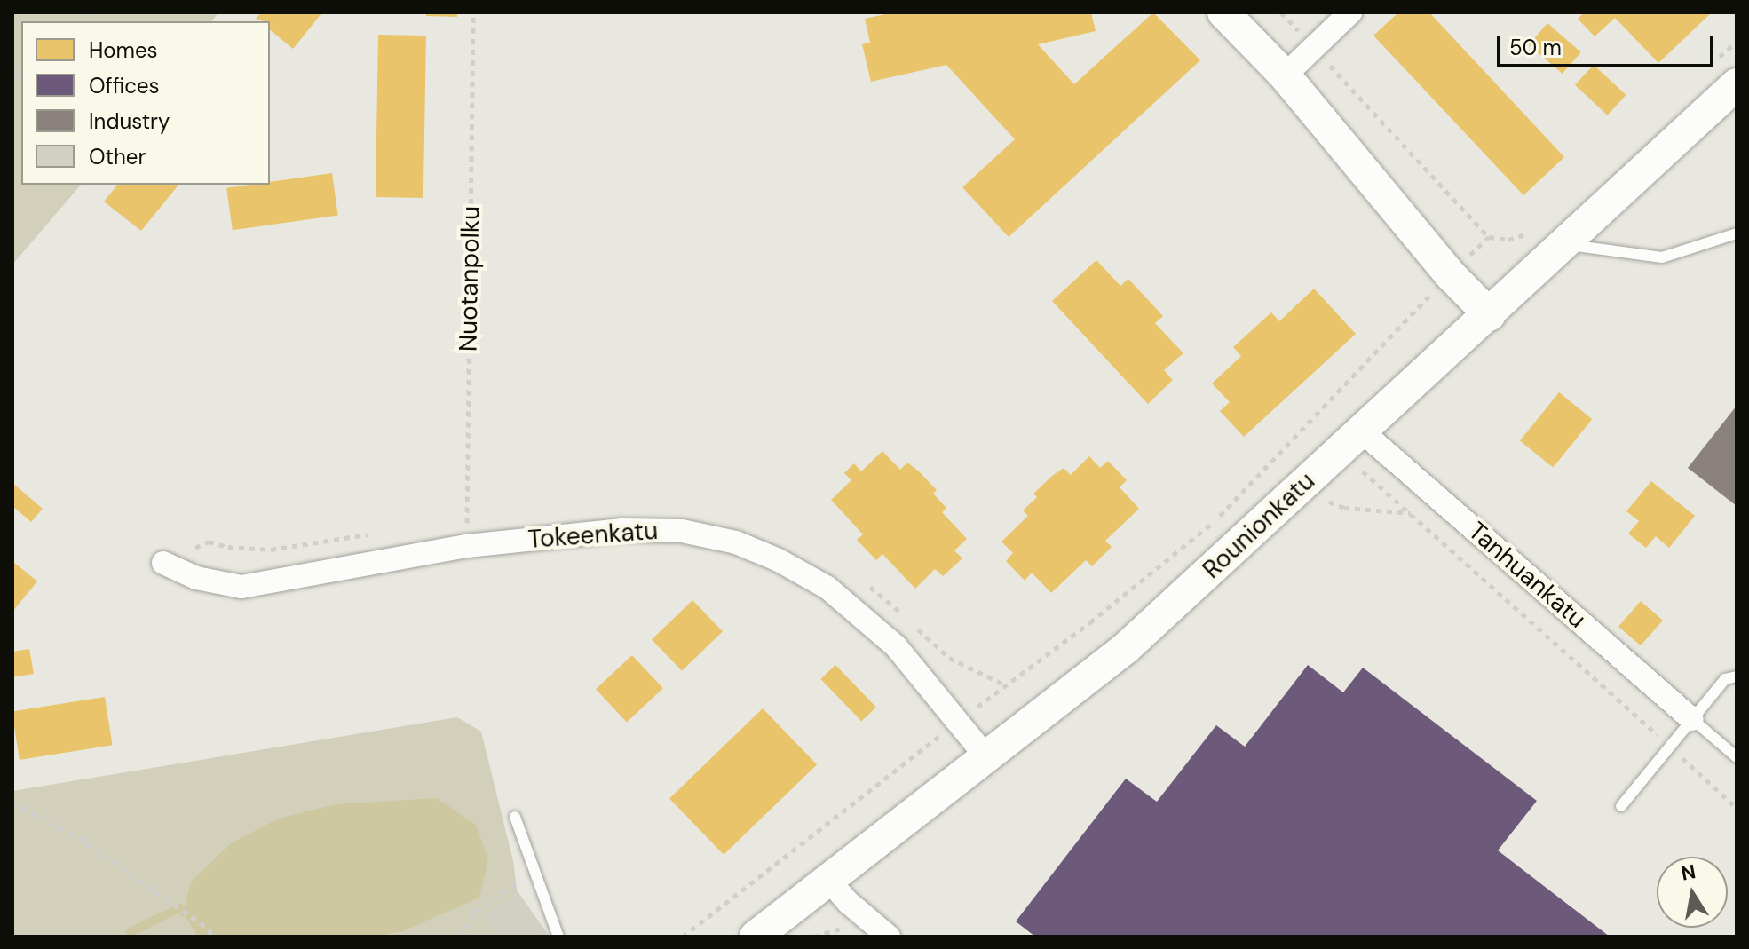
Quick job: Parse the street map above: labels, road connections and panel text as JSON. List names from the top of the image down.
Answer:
{
  "streets": {
    "main road": ["Rounionkatu"],
    "street": ["Tokeenkatu", "Tanhuankatu"],
    "path": ["Nuotanpolku"]
  },
  "crossings": [
    ["Nuotanpolku", "Tokeenkatu"],
    ["Rounionkatu", "Tokeenkatu"],
    ["Rounionkatu", "Tanhuankatu"]
  ],
  "legend": [
    "Homes",
    "Offices",
    "Industry",
    "Other"
  ],
  "scale_bar": "50 m",
  "north": "top"
}
